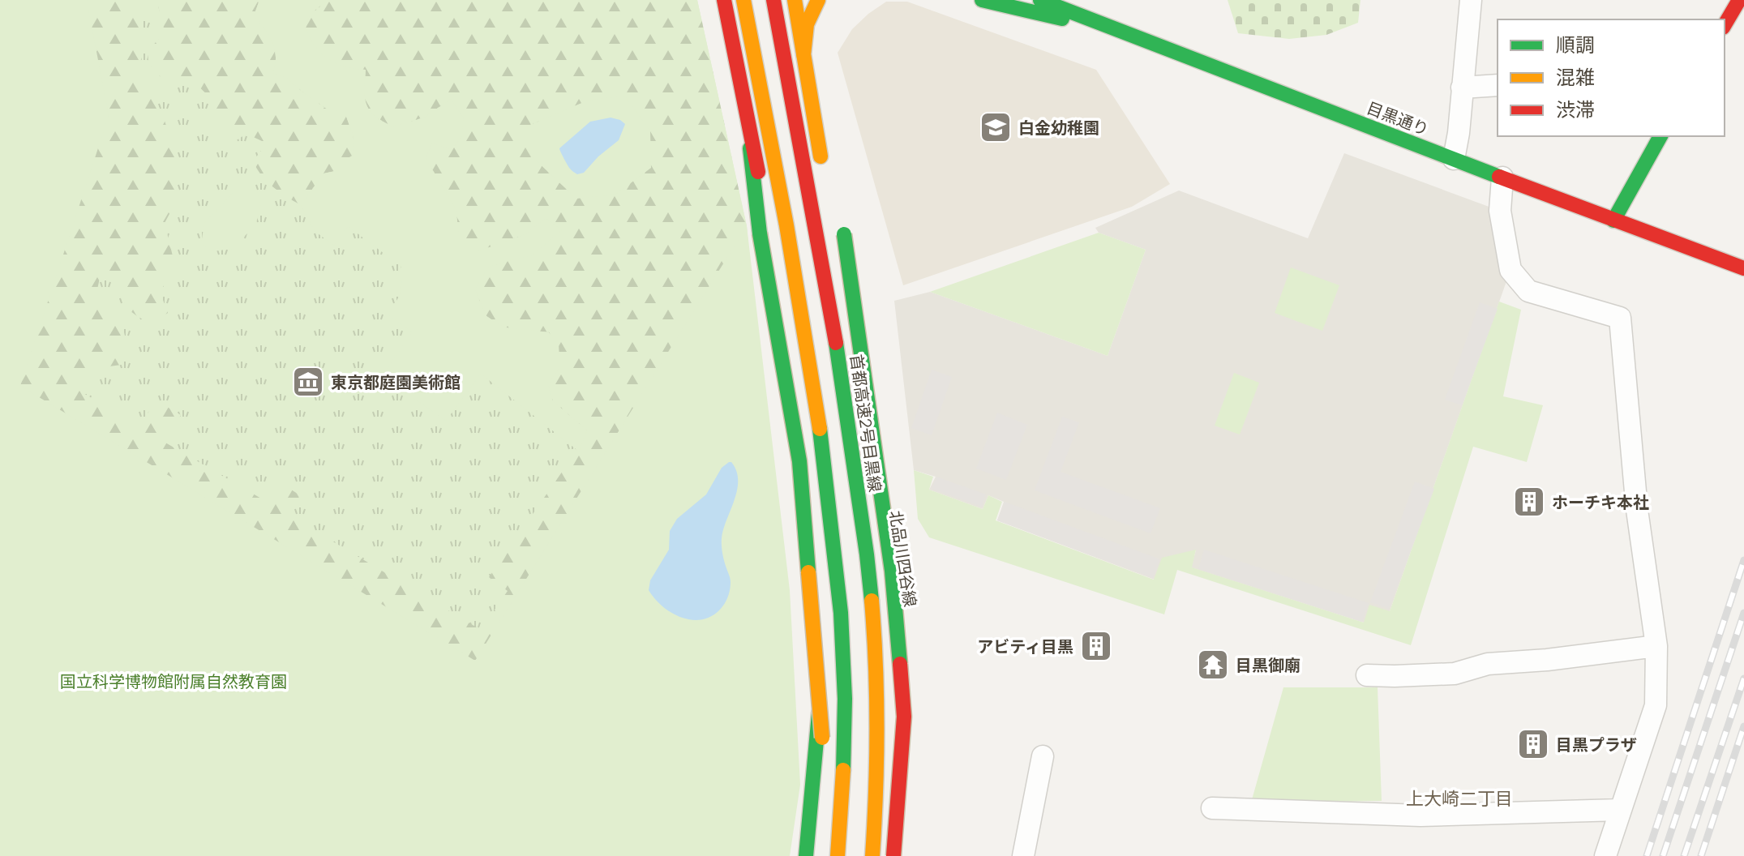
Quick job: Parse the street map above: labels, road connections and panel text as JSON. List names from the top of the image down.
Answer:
{
  "streets": {
    "main road": ["目黒通り", "首都高速2号目黒線"]
  },
  "districts": ["上大崎二丁目"],
  "parks": ["国立科学博物館附属自然教育園"],
  "places": {
    "school or university": ["白金幼稚園"],
    "museum": ["東京都庭園美術館"],
    "building": ["ホーチキ本社", "アビティ目黒", "目黒プラザ"],
    "temple": ["目黒御廟"]
  },
  "legend": ["順調", "混雑", "渋滞"]
}
